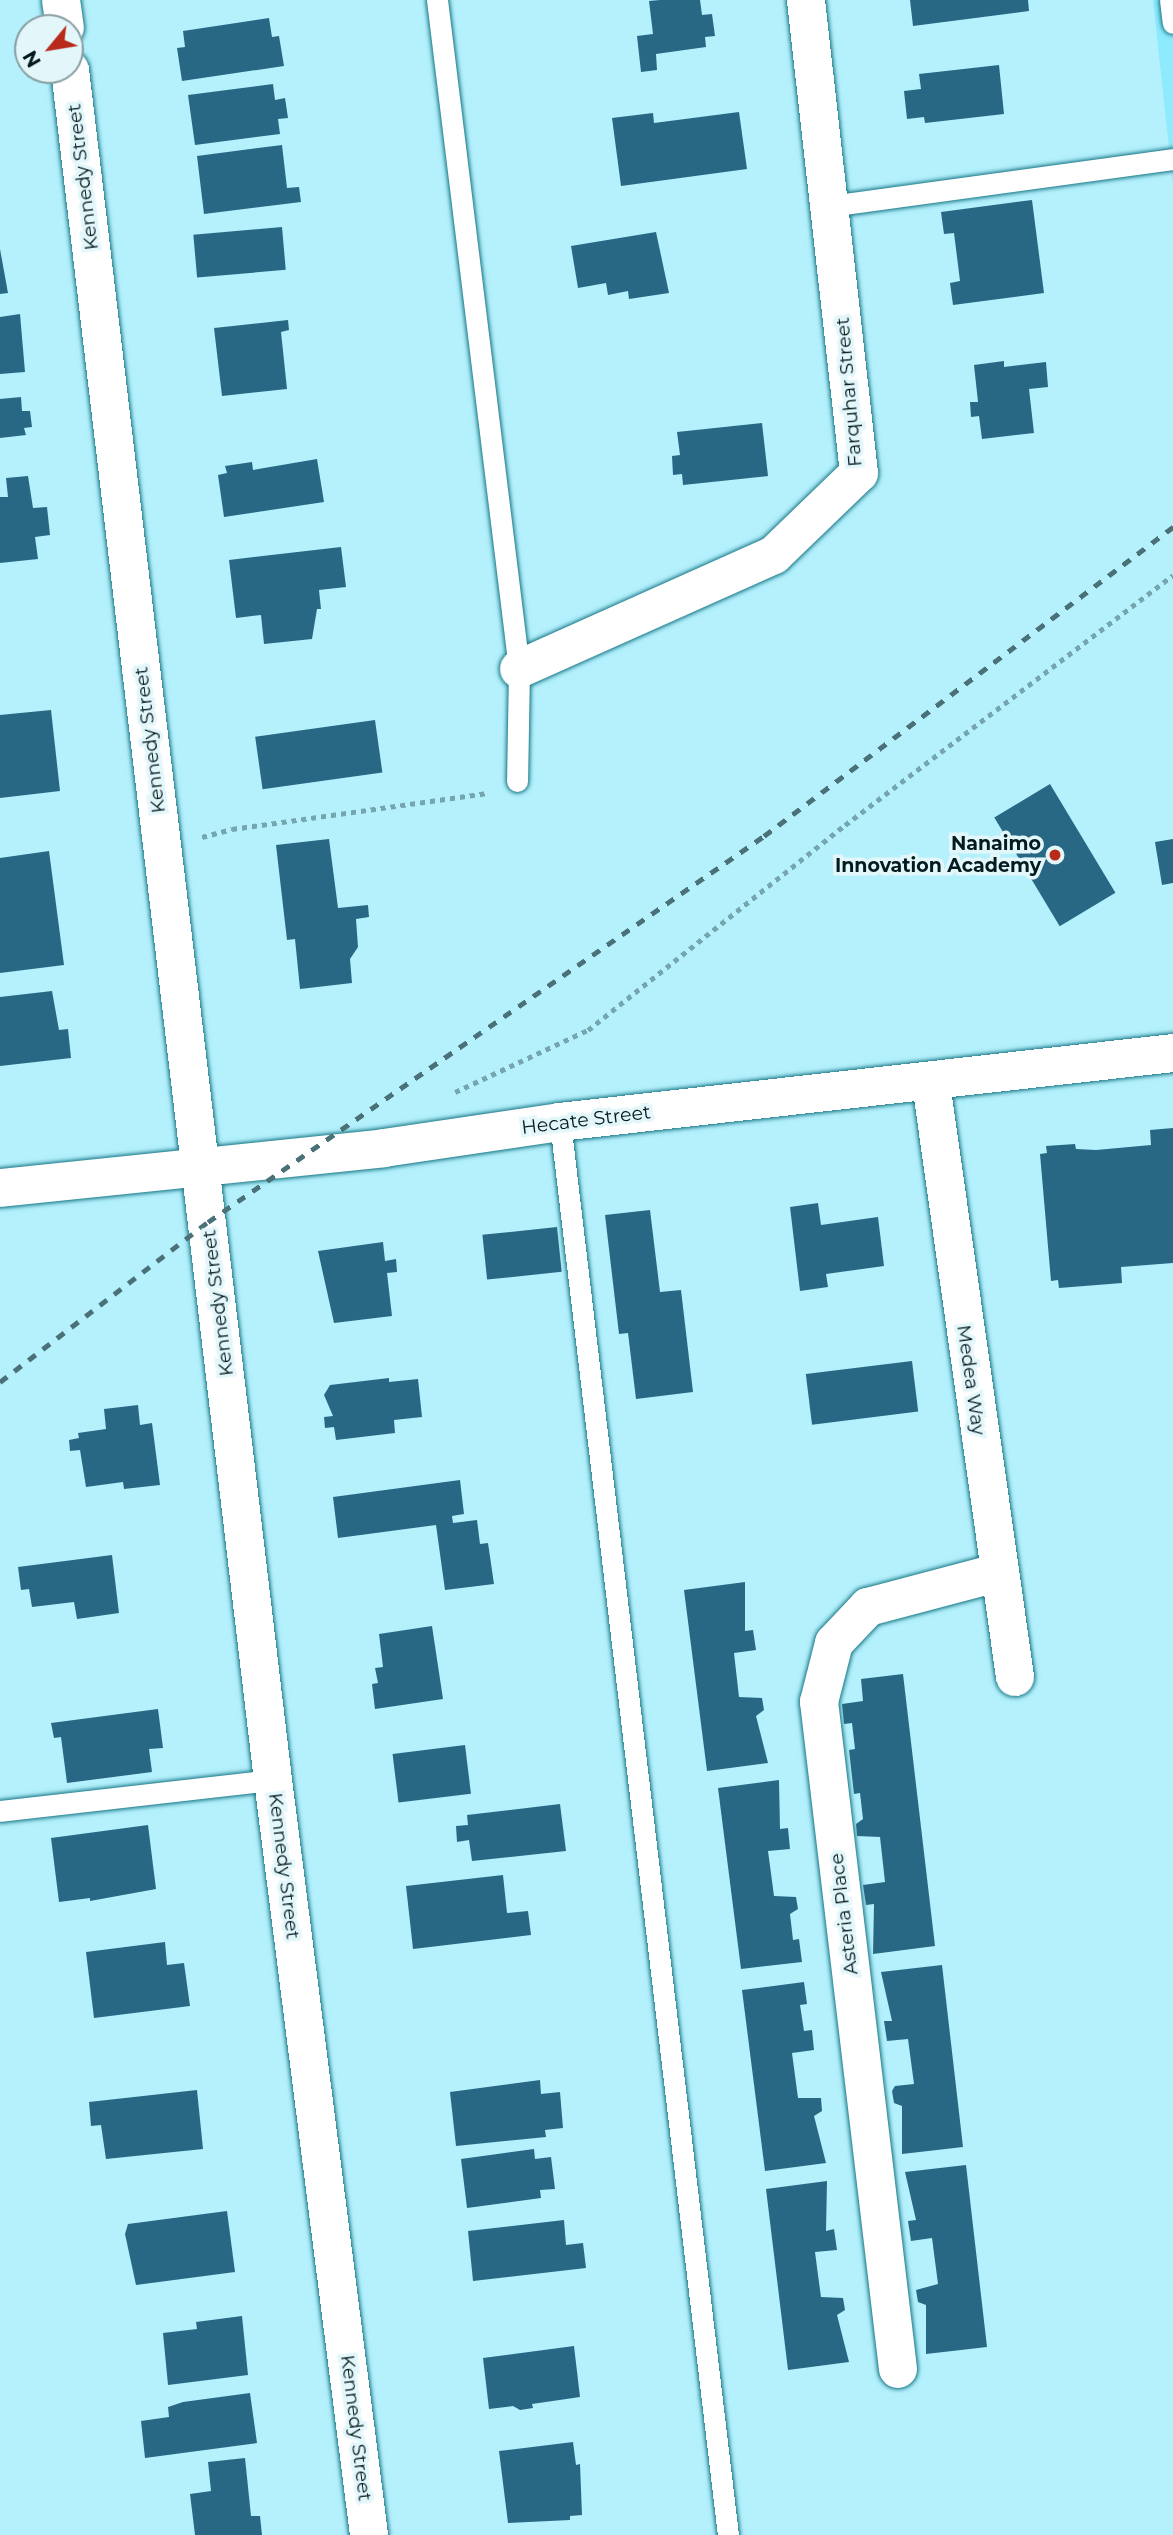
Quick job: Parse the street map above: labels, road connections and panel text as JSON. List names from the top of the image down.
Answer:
{
  "streets": {
    "street": [
      "Kennedy Street",
      "Farquhar Street",
      "Hecate Street",
      "Medea Way",
      "Asteria Place"
    ]
  },
  "crossings": [
    ["Kennedy Street", "Hecate Street"],
    ["Hecate Street", "Medea Way"],
    ["Medea Way", "Asteria Place"]
  ],
  "places": ["Nanaimo Innovation Academy"],
  "north": "bottom left"
}
